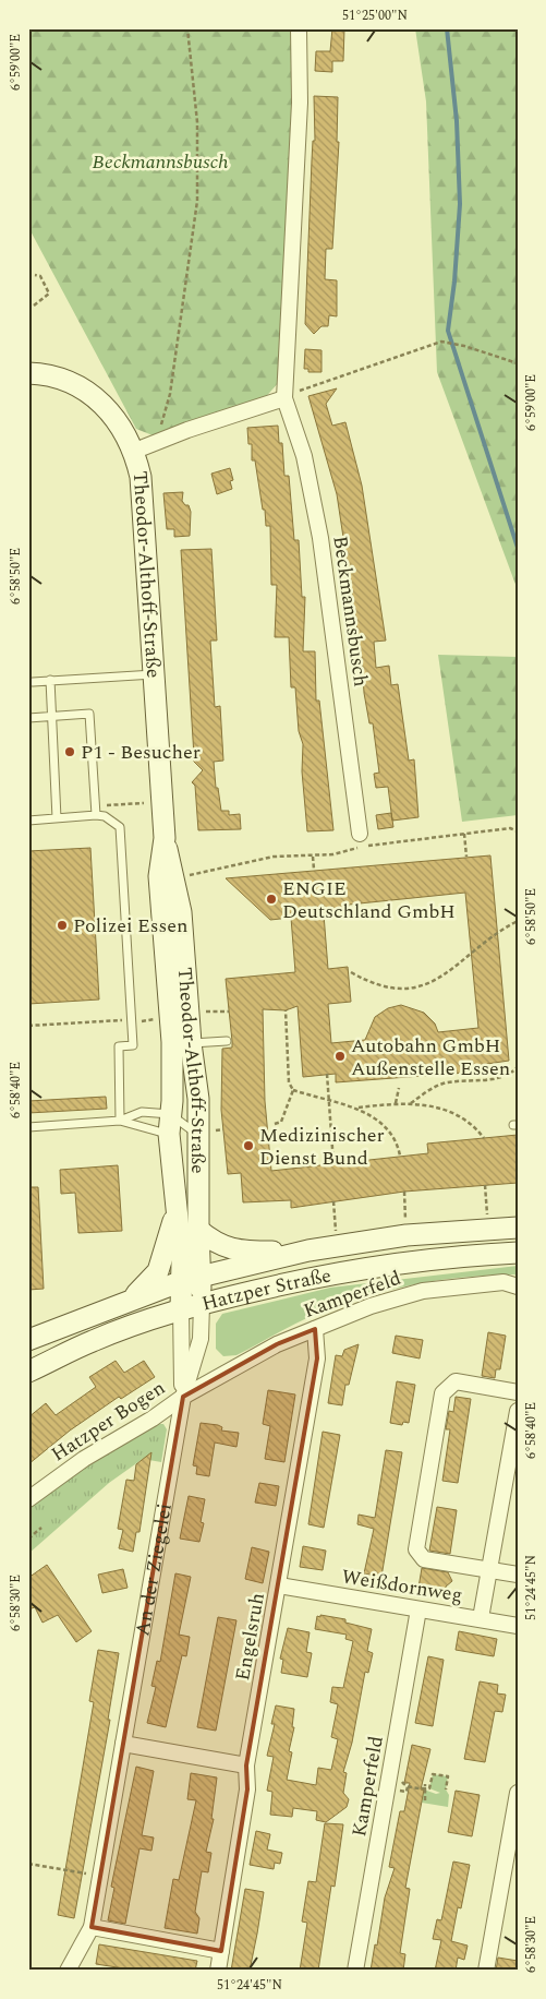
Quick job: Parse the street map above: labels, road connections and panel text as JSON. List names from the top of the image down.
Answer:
{
  "streets": {
    "street": [
      "Theodor-Althoff-Straße",
      "Beckmannsbusch",
      "Hatzper Straße",
      "Kamperfeld",
      "Hatzper Bogen",
      "An der Ziegelei",
      "Weißdornweg",
      "Engelsruh"
    ]
  },
  "crossings": [
    ["Theodor-Althoff-Straße", "Hatzper Straße"],
    ["Theodor-Althoff-Straße", "An der Ziegelei"],
    ["Hatzper Straße", "An der Ziegelei"],
    ["Kamperfeld", "Hatzper Bogen"],
    ["Kamperfeld", "An der Ziegelei"],
    ["Kamperfeld", "Weißdornweg"],
    ["Kamperfeld", "Engelsruh"],
    ["Hatzper Bogen", "An der Ziegelei"],
    ["Weißdornweg", "Engelsruh"]
  ],
  "parks": ["Beckmannsbusch"],
  "places": [
    "P1 - Besucher",
    "ENGIE Deutschland GmbH",
    "Polizei Essen",
    "Autobahn GmbH Außenstelle Essen",
    "Medizinischer Dienst Bund"
  ],
  "coordinates": [
    "51°25'00\"N",
    "6°59'00\"E",
    "6°58'50\"E",
    "6°58'40\"E",
    "51°24'45\"N",
    "6°58'30\"E"
  ]
}
